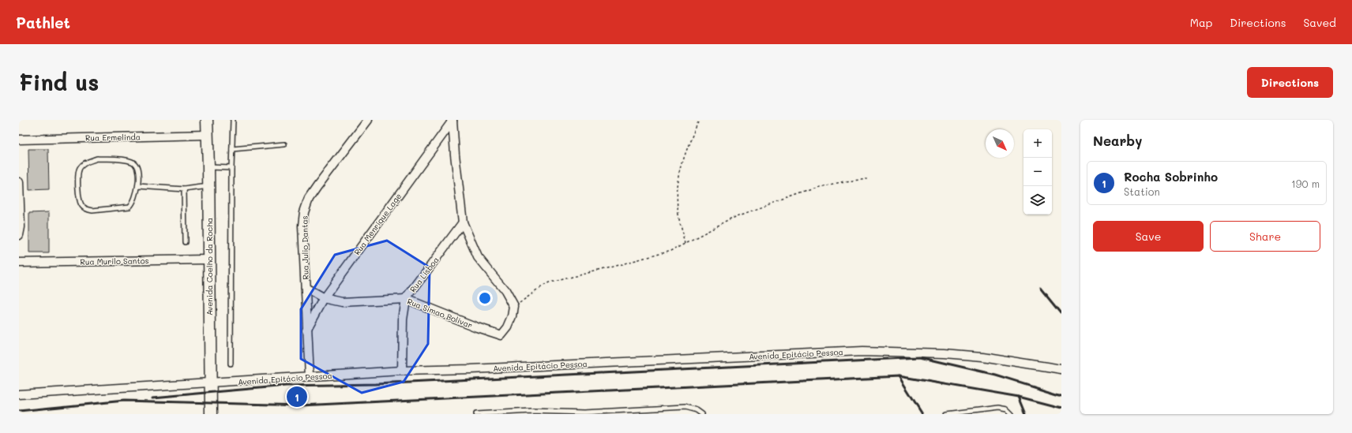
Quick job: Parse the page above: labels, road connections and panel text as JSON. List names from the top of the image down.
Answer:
{
  "streets": {
    "main road": ["Avenida Coelho da Rocha"],
    "street": [
      "Rua Ermelinda",
      "Rua Menrique Lage",
      "Rua Julio Dantas",
      "Rua Murilo Santos",
      "Rua Lisboa",
      "Rua Simao Bolivar",
      "Avenida Epitácio Pessoa"
    ]
  },
  "crossings": [
    ["Rua Ermelinda", "Avenida Coelho da Rocha"],
    ["Rua Menrique Lage", "Rua Julio Dantas"],
    ["Rua Menrique Lage", "Rua Simao Bolivar"],
    ["Rua Julio Dantas", "Rua Simao Bolivar"],
    ["Rua Julio Dantas", "Avenida Epitácio Pessoa"],
    ["Rua Murilo Santos", "Avenida Coelho da Rocha"],
    ["Avenida Coelho da Rocha", "Avenida Epitácio Pessoa"],
    ["Rua Lisboa", "Rua Simao Bolivar"],
    ["Rua Lisboa", "Avenida Epitácio Pessoa"]
  ],
  "north": "bottom right",
  "page": {
    "header": "Pathlet",
    "nav": ["Map", "Directions", "Saved"],
    "buttons": [
      "Directions",
      ["Save", "Share"]
    ],
    "title": "Find us",
    "heading": "Nearby",
    "map_buttons": ["+", "−"],
    "list": [
      {
        "mark": "1",
        "name": "Rocha Sobrinho",
        "note": "Station",
        "value": "190 m"
      }
    ],
    "pins": "1"
  }
}
